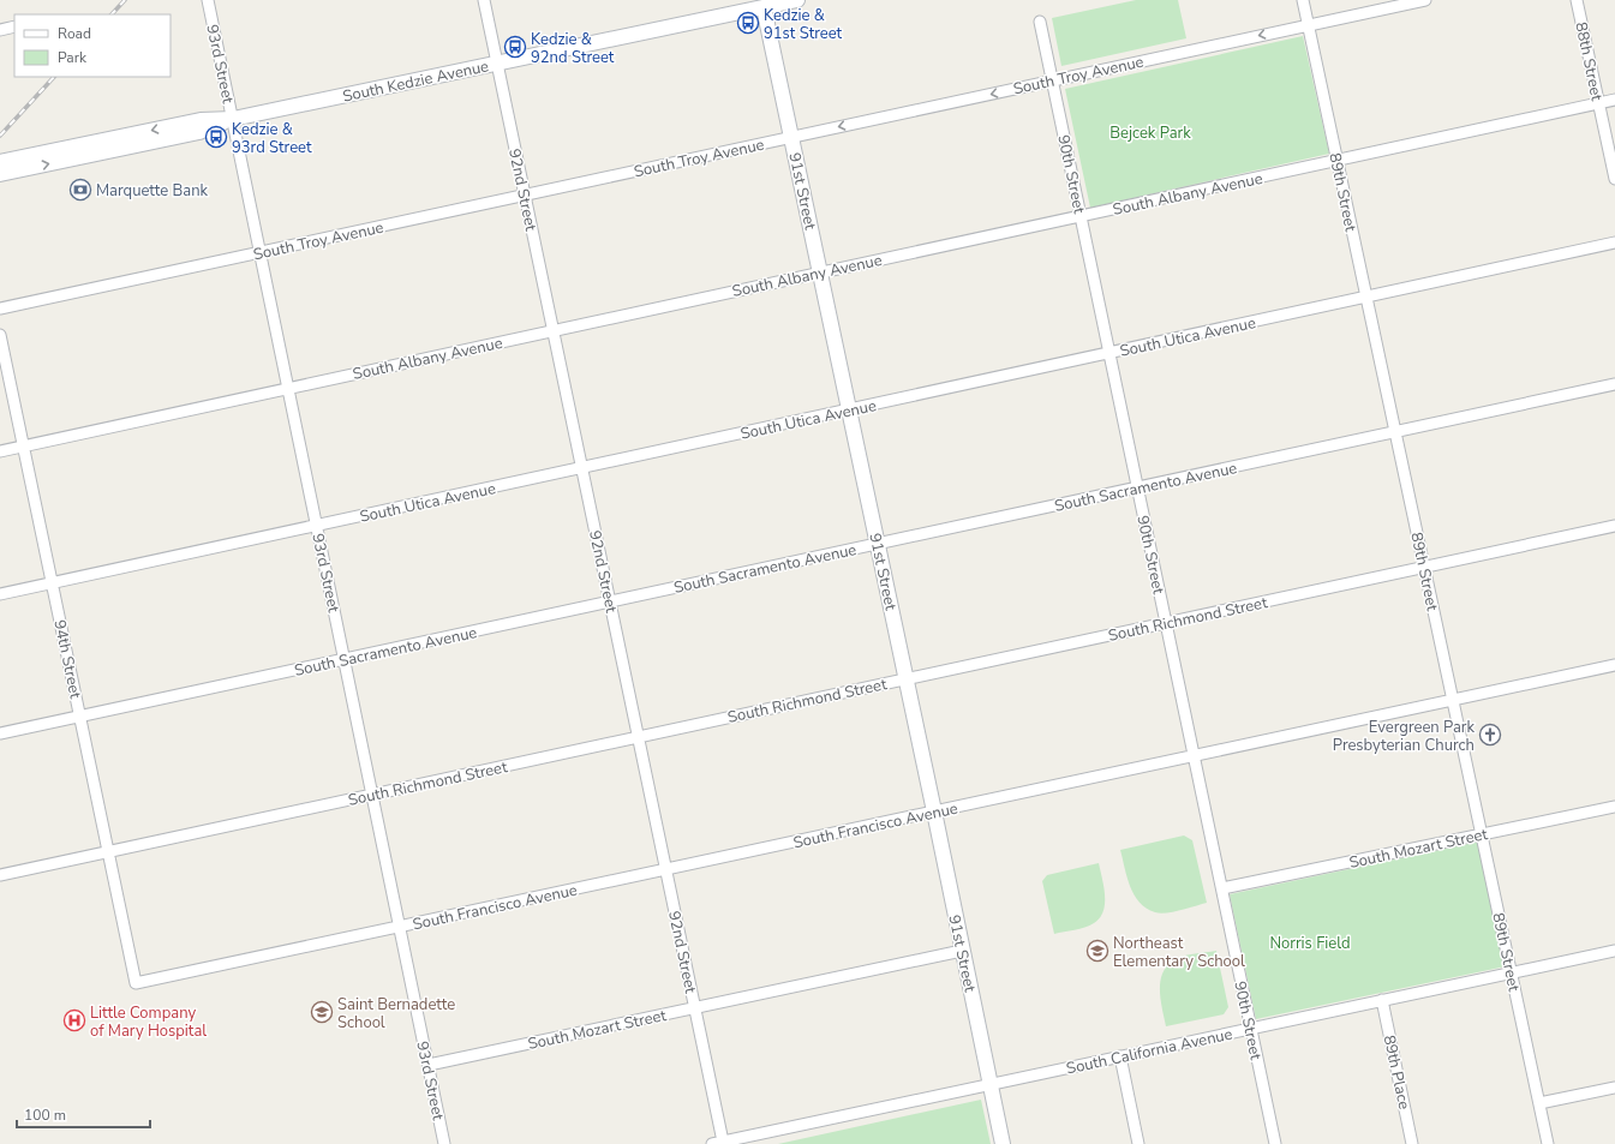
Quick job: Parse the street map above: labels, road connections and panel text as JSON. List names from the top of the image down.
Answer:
{
  "streets": {
    "street": [
      "88th Street",
      "93rd Street",
      "South Troy Avenue",
      "South Kedzie Avenue",
      "90th Street",
      "92nd Street",
      "91st Street",
      "89th Street",
      "South Albany Avenue",
      "South Utica Avenue",
      "South Sacramento Avenue",
      "South Richmond Street",
      "94th Street",
      "South Francisco Avenue",
      "South Mozart Street",
      "South California Avenue",
      "89th Place"
    ]
  },
  "crossings": [
    ["88th Street", "South Albany Avenue"],
    ["93rd Street", "South Troy Avenue"],
    ["93rd Street", "South Kedzie Avenue"],
    ["93rd Street", "South Albany Avenue"],
    ["93rd Street", "South Utica Avenue"],
    ["93rd Street", "South Sacramento Avenue"],
    ["93rd Street", "South Richmond Street"],
    ["93rd Street", "South Francisco Avenue"],
    ["93rd Street", "South Mozart Street"],
    ["South Troy Avenue", "90th Street"],
    ["South Troy Avenue", "92nd Street"],
    ["South Troy Avenue", "91st Street"],
    ["South Troy Avenue", "89th Street"],
    ["South Kedzie Avenue", "92nd Street"],
    ["South Kedzie Avenue", "91st Street"],
    ["90th Street", "South Albany Avenue"],
    ["90th Street", "South Utica Avenue"],
    ["90th Street", "South Sacramento Avenue"],
    ["90th Street", "South Richmond Street"],
    ["90th Street", "South Francisco Avenue"],
    ["90th Street", "South Mozart Street"],
    ["90th Street", "South California Avenue"],
    ["92nd Street", "South Albany Avenue"],
    ["92nd Street", "South Utica Avenue"],
    ["92nd Street", "South Sacramento Avenue"],
    ["92nd Street", "South Richmond Street"],
    ["92nd Street", "South Francisco Avenue"],
    ["92nd Street", "South Mozart Street"],
    ["92nd Street", "South California Avenue"],
    ["91st Street", "South Albany Avenue"],
    ["91st Street", "South Utica Avenue"],
    ["91st Street", "South Sacramento Avenue"],
    ["91st Street", "South Richmond Street"],
    ["91st Street", "South Francisco Avenue"],
    ["91st Street", "South Mozart Street"],
    ["91st Street", "South California Avenue"],
    ["89th Street", "South Albany Avenue"],
    ["89th Street", "South Utica Avenue"],
    ["89th Street", "South Sacramento Avenue"],
    ["89th Street", "South Richmond Street"],
    ["89th Street", "South Francisco Avenue"],
    ["89th Street", "South Mozart Street"],
    ["89th Street", "South California Avenue"],
    ["South Albany Avenue", "94th Street"],
    ["South Utica Avenue", "94th Street"],
    ["South Sacramento Avenue", "94th Street"],
    ["South Richmond Street", "94th Street"],
    ["94th Street", "South Francisco Avenue"],
    ["South California Avenue", "89th Place"]
  ],
  "one_way": ["South Troy Avenue"],
  "parks": ["Bejcek Park", "Norris Field"],
  "places": {
    "bus stop": ["Kedzie & 91st Street", "Kedzie & 92nd Street", "Kedzie & 93rd Street"],
    "bank": ["Marquette Bank"],
    "church": ["Evergreen Park Presbyterian Church"],
    "school or university": ["Northeast Elementary School", "Saint Bernadette School"],
    "hospital": ["Little Company of Mary Hospital"]
  },
  "legend": ["Road", "Park"],
  "scale_bar": "100 m"
}
